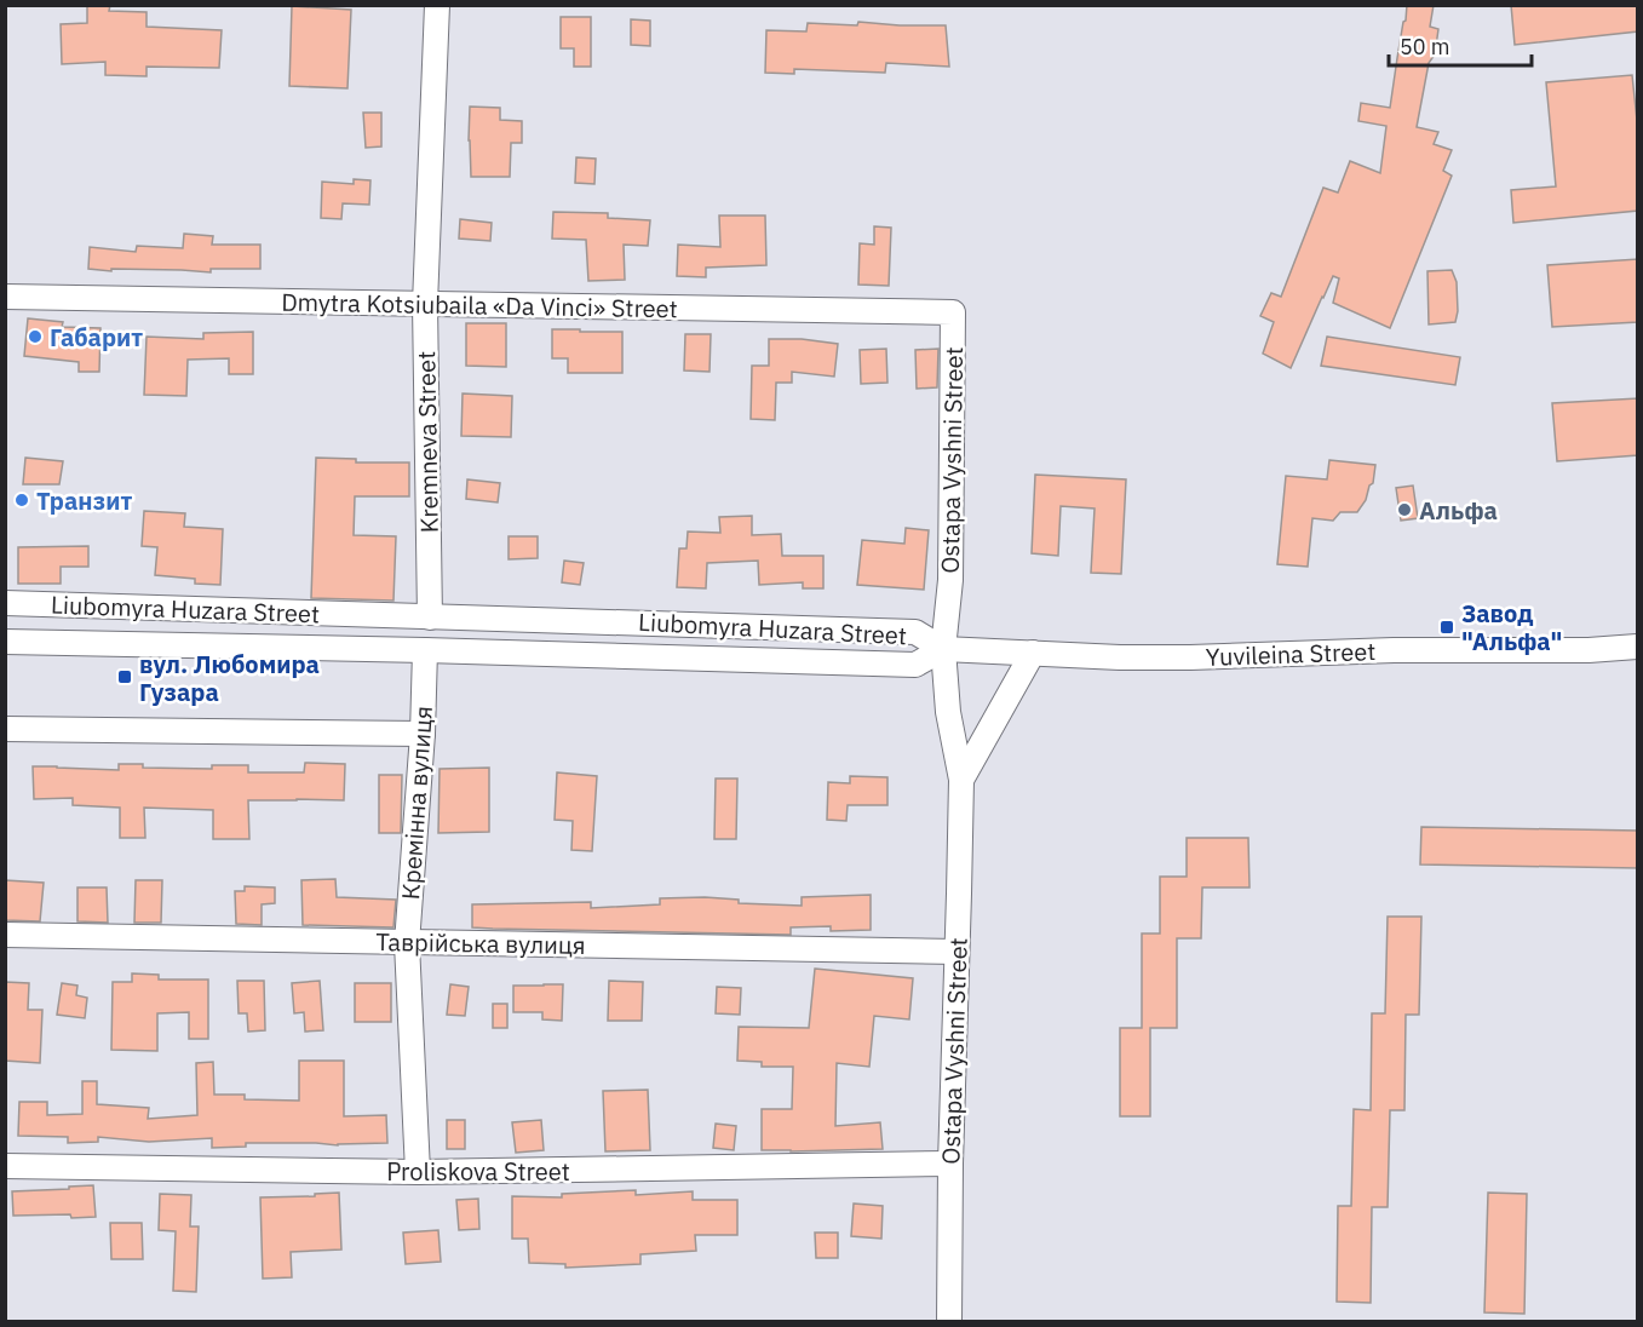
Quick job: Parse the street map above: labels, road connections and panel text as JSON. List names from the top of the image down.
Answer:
{
  "streets": {
    "street": [
      "Dmytra Kotsiubaila «Da Vinci» Street",
      "Kremneva Street",
      "Ostapa Vyshni Street",
      "Liubomyra Huzara Street",
      "Yuvileina Street",
      "Кремінна вулиця",
      "Таврійська вулиця",
      "Proliskova Street"
    ]
  },
  "crossings": [
    ["Dmytra Kotsiubaila «Da Vinci» Street", "Kremneva Street"],
    ["Dmytra Kotsiubaila «Da Vinci» Street", "Ostapa Vyshni Street"],
    ["Kremneva Street", "Liubomyra Huzara Street"],
    ["Ostapa Vyshni Street", "Liubomyra Huzara Street"],
    ["Ostapa Vyshni Street", "Yuvileina Street"],
    ["Ostapa Vyshni Street", "Таврійська вулиця"],
    ["Ostapa Vyshni Street", "Proliskova Street"],
    ["Liubomyra Huzara Street", "Yuvileina Street"],
    ["Liubomyra Huzara Street", "Кремінна вулиця"],
    ["Кремінна вулиця", "Таврійська вулиця"],
    ["Кремінна вулиця", "Proliskova Street"]
  ],
  "places": {
    "other": ["Габарит", "Транзит", "Альфа"],
    "transit": ["Завод \"Альфа\"", "вул. Любомира Гузара"]
  },
  "scale_bar": "50 m"
}
